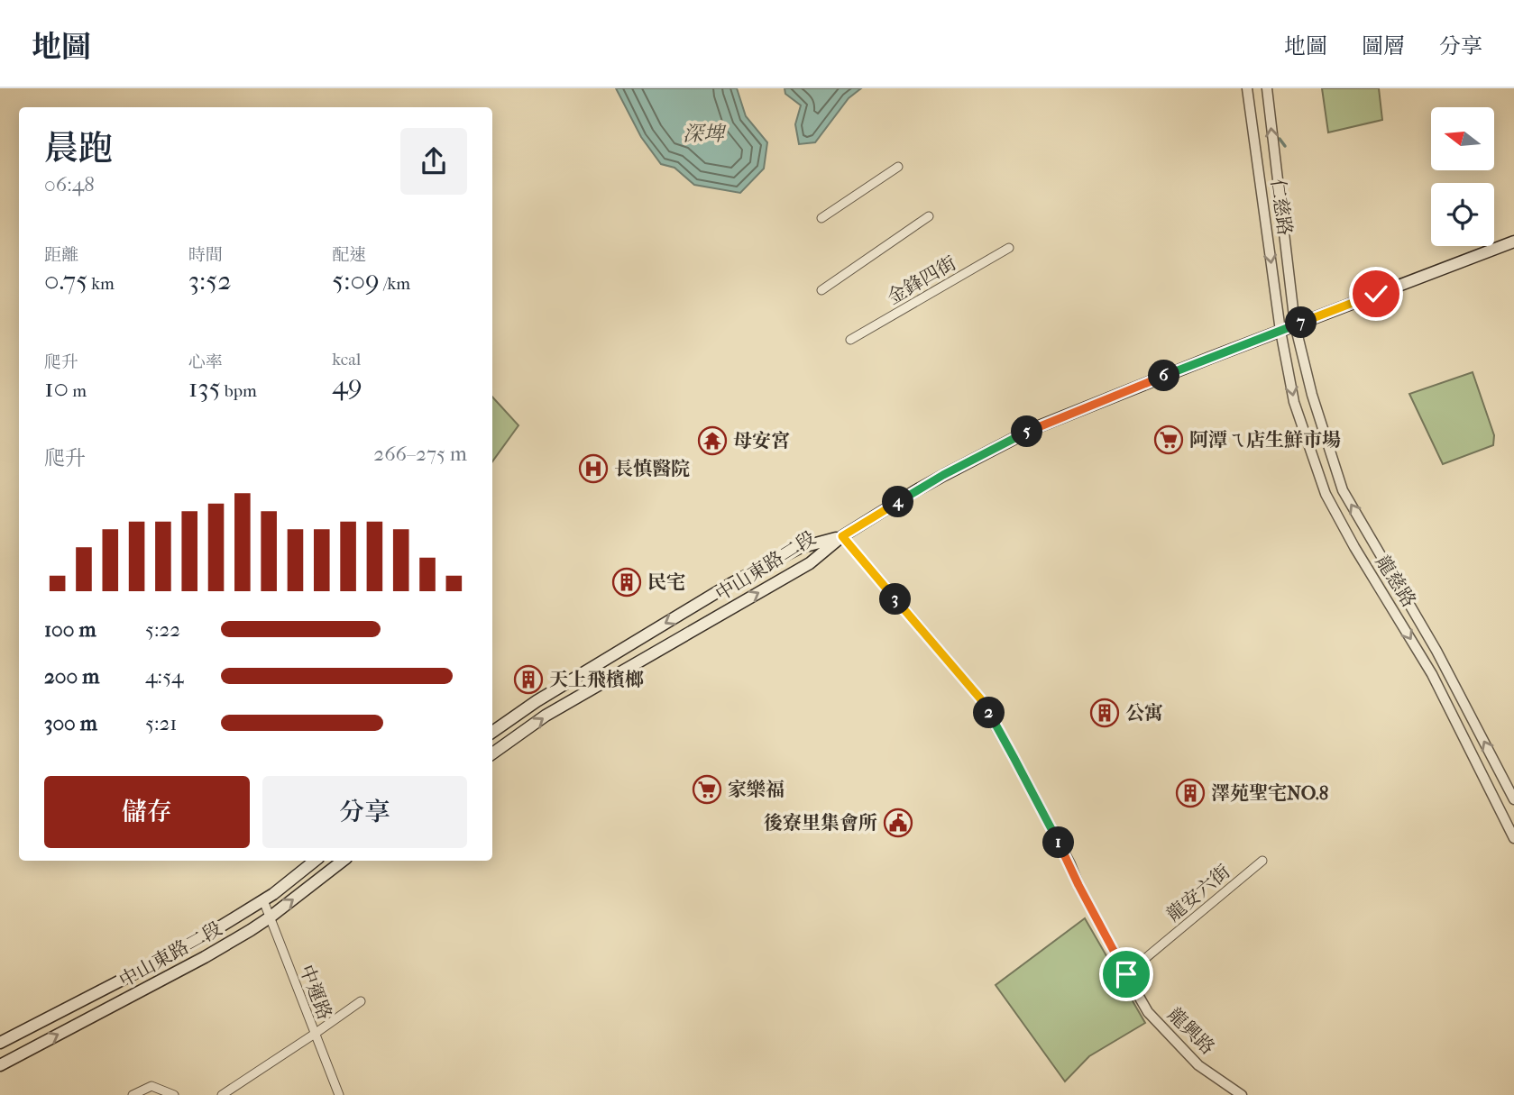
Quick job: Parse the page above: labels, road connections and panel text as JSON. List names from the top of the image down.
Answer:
{
  "streets": {
    "main road": ["中山東路二段"],
    "street": [
      "仁慈路",
      "金鋒四街",
      "龍慈路",
      "龍安六街",
      "中運路",
      "龍興路"
    ]
  },
  "crossings": [
    ["仁慈路", "龍慈路"],
    ["中山東路二段", "中運路"],
    ["中山東路二段", "龍興路"],
    ["龍安六街", "龍興路"]
  ],
  "water": ["深埤"],
  "places": {
    "supermarket": ["阿潭ㄟ店生鮮市場", "家樂福"],
    "temple": ["母安宮"],
    "hospital": ["長慎醫院"],
    "building": [
      "民宅",
      "天上飛檳榔",
      "公寓",
      "澤苑聖宅NO.8"
    ],
    "public building": ["後寮里集會所"]
  },
  "north": "left",
  "page": {
    "header": "地圖",
    "nav": ["地圖", "圖層", "分享"],
    "heading": ["晨跑", "06:48"],
    "stats": [
      ["距離", "0.75 km"],
      ["時間", "3:52"],
      ["配速", "5:09 /km"],
      ["爬升", "10 m"],
      ["心率", "135 bpm"],
      ["kcal", "49"]
    ],
    "pins": [
      "7",
      "6",
      "5",
      "4",
      "3",
      "2",
      "1"
    ],
    "chart": ["爬升", "266–275 m"],
    "list": [
      {
        "name": "100 m",
        "note": "5:22"
      },
      {
        "name": "200 m",
        "note": "4:54"
      },
      {
        "name": "300 m",
        "note": "5:21"
      }
    ],
    "buttons": ["儲存", "分享"]
  }
}
